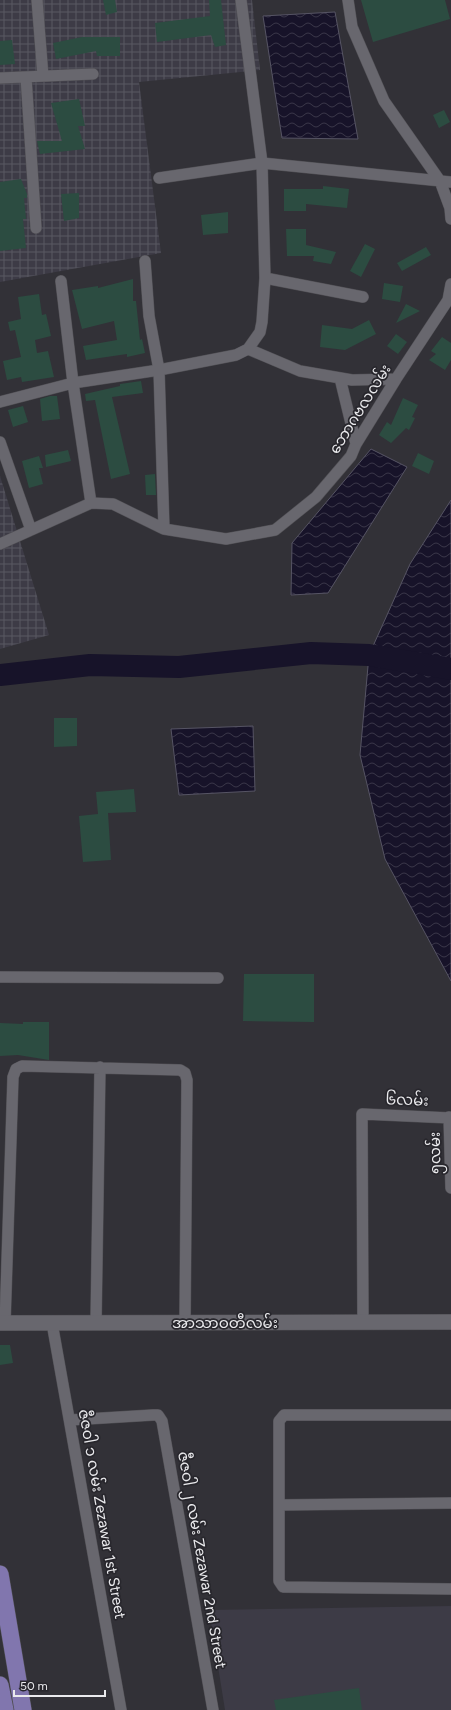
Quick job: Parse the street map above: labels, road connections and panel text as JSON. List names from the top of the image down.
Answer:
{
  "streets": {
    "main road": ["အာသာဝတီလမ်း"],
    "street": [
      "ဘောဂဗလလမ်း",
      "၆လမ်း",
      "၅လမ်း",
      "ဇီဇဝါ ၁ လမ်း Zezawar 1st Street",
      "ဇီဇဝါ ၂ လမ်း Zezawar 2nd Street"
    ]
  },
  "crossings": [
    ["၆လမ်း", "၅လမ်း"],
    ["၆လမ်း", "အာသာဝတီလမ်း"],
    ["အာသာဝတီလမ်း", "ဇီဇဝါ ၁ လမ်း Zezawar 1st Street"],
    ["ဇီဇဝါ ၁ လမ်း Zezawar 1st Street", "ဇီဇဝါ ၂ လမ်း Zezawar 2nd Street"]
  ],
  "scale_bar": "50 m"
}
